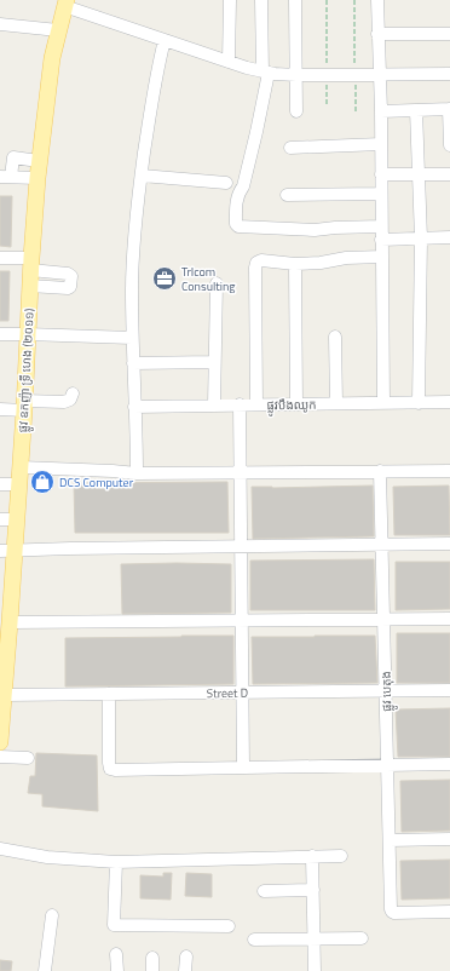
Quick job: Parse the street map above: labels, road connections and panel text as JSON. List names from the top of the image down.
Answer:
{
  "streets": {
    "main road": ["ផ្លូវ ឧកញ៉ា ទ្រី ហេង (២០១១)"],
    "street": ["ផ្លូវបឹងឈូក", "ផ្លូវ បេតុង", "Street D"]
  },
  "crossings": [
    ["ផ្លូវ ឧកញ៉ា ទ្រី ហេង (២០១១)", "Street D"],
    ["ផ្លូវ បេតុង", "Street D"]
  ],
  "places": {
    "office": ["TrIcom Consulting"],
    "shop": ["DCS Computer"]
  }
}
